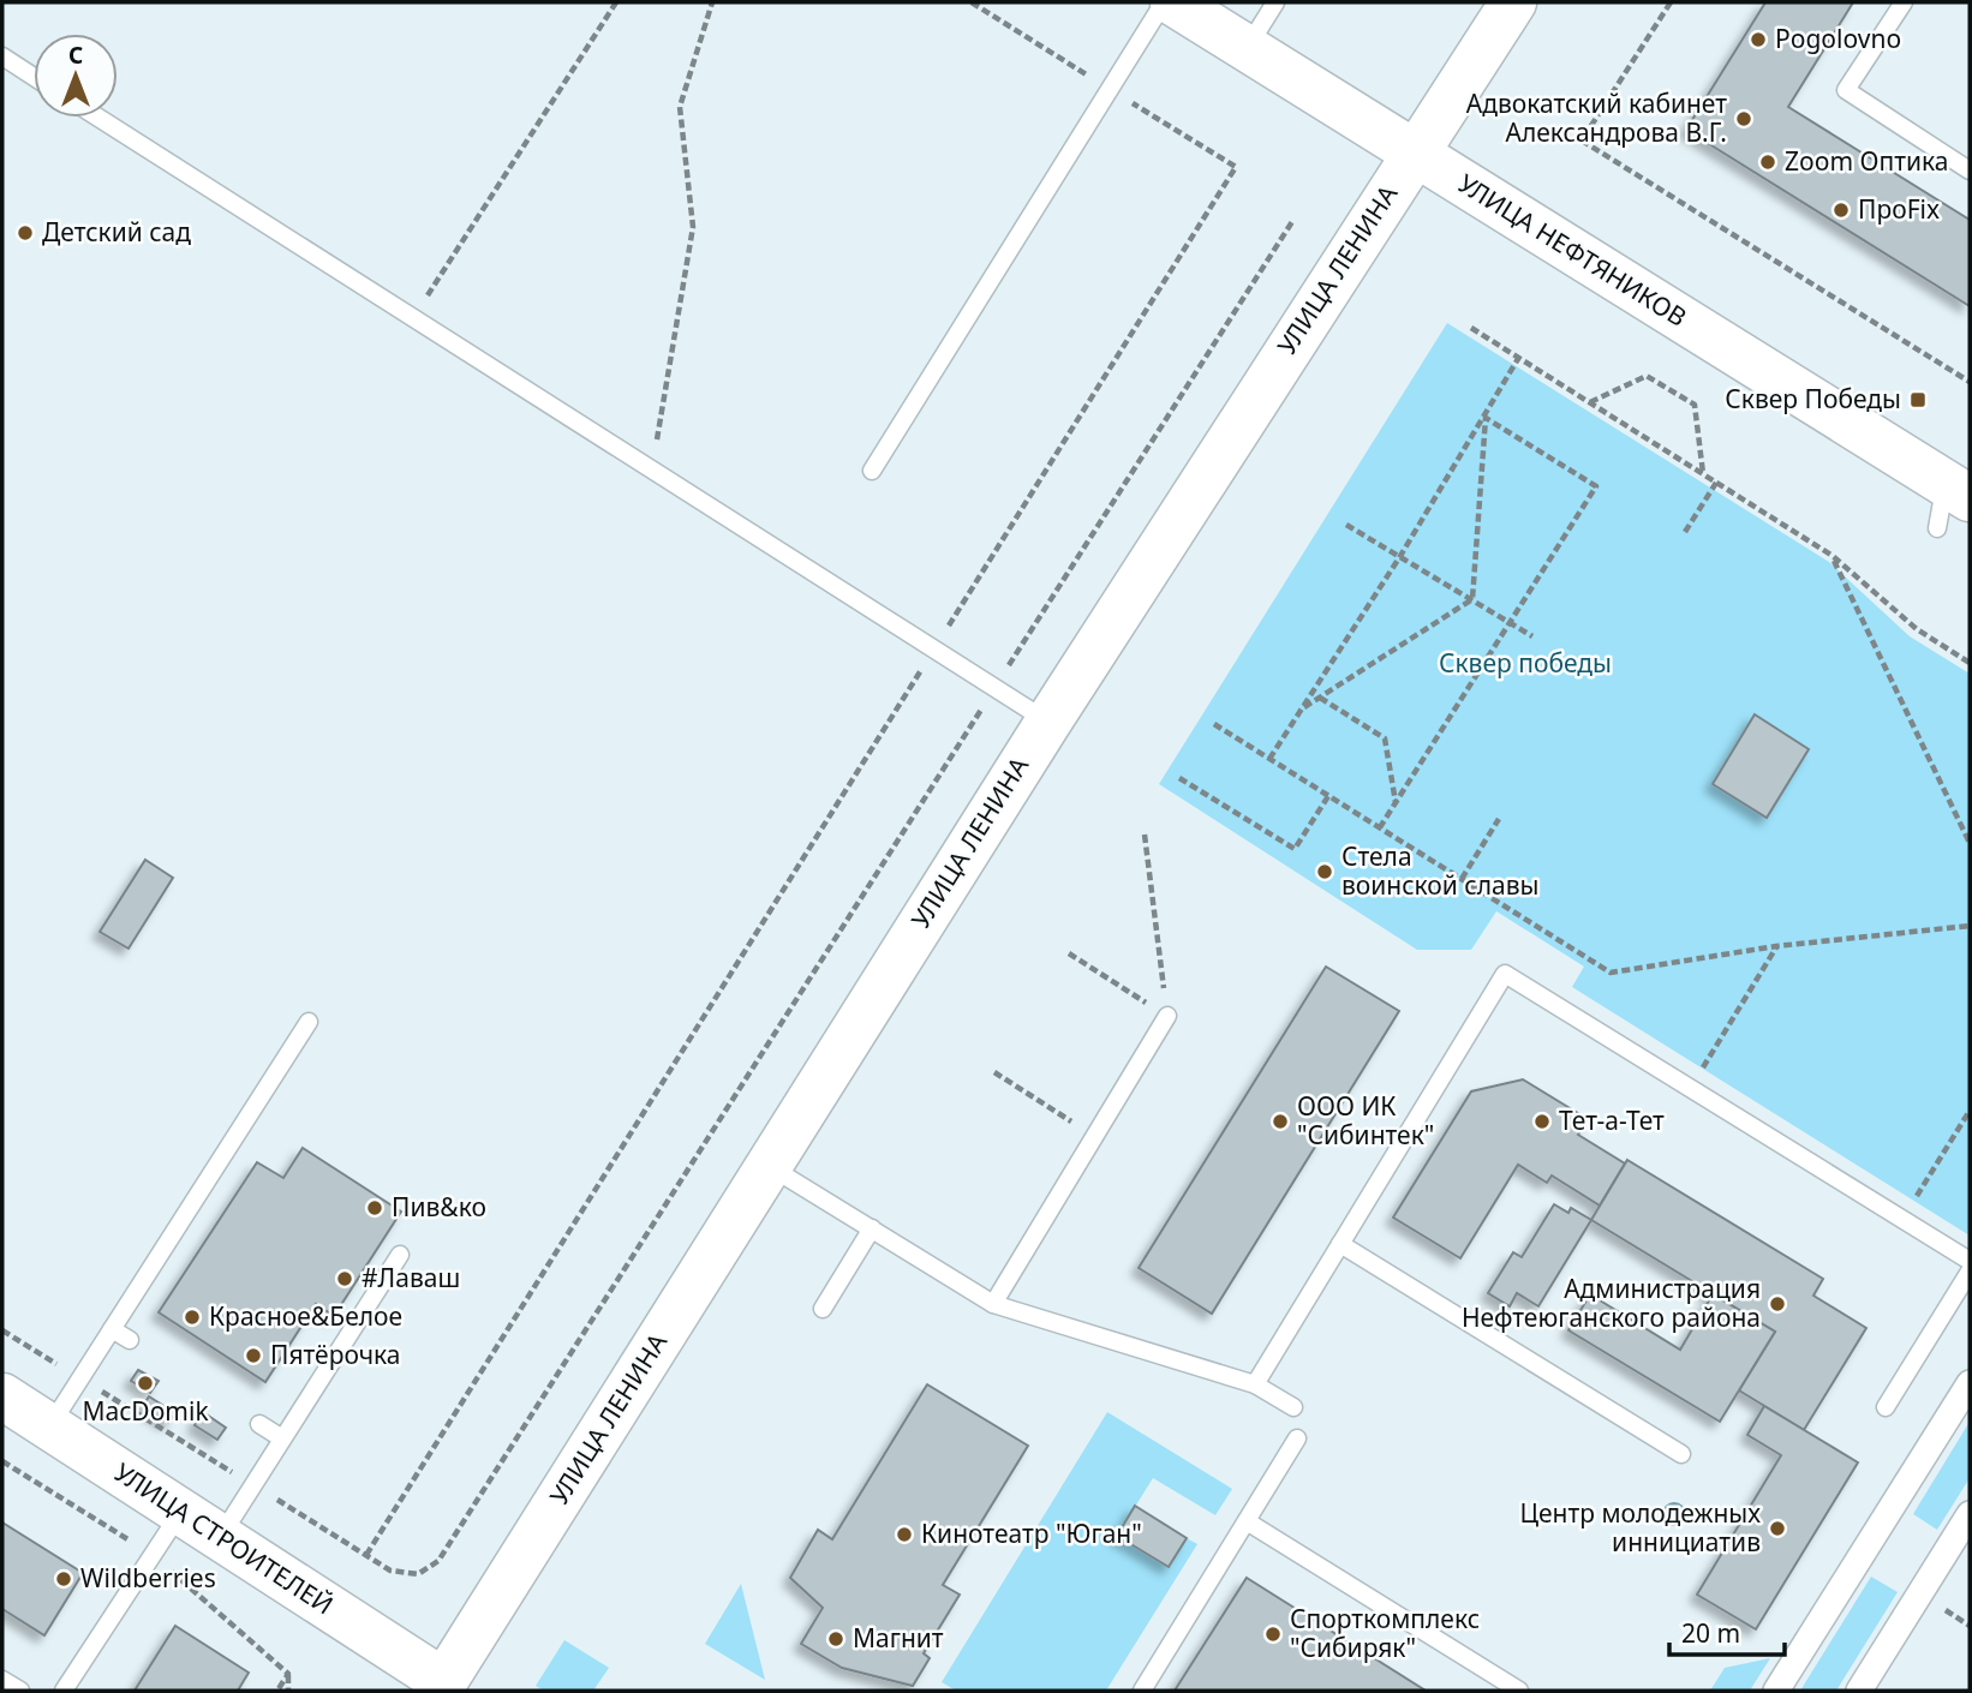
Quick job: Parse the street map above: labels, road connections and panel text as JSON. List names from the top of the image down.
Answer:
{
  "streets": {
    "main road": ["УЛИЦА НЕФТЯНИКОВ", "УЛИЦА ЛЕНИНА", "УЛИЦА СТРОИТЕЛЕЙ"]
  },
  "crossings": [
    ["УЛИЦА НЕФТЯНИКОВ", "УЛИЦА ЛЕНИНА"],
    ["УЛИЦА ЛЕНИНА", "УЛИЦА СТРОИТЕЛЕЙ"]
  ],
  "parks": ["Сквер победы"],
  "places": {
    "other": [
      "Pogolovno",
      "Адвокатский кабинет Александрова В.Г.",
      "Zoom Оптика",
      "ПроFix",
      "Детский сад",
      "Стела воинской славы",
      "ООО ИК \"Сибинтек\"",
      "Тет-а-Тет",
      "Пив&ко",
      "#Лаваш",
      "Администрация Нефтеюганского района",
      "Красное&Белое",
      "Пятёрочка",
      "MacDomik",
      "Центр молодежных иннициатив",
      "Кинотеатр \"Юган\"",
      "Wildberries",
      "Спорткомплекс \"Сибиряк\"",
      "Магнит"
    ],
    "transit": ["Сквер Победы"]
  },
  "scale_bar": "20 m",
  "north": "top"
}
